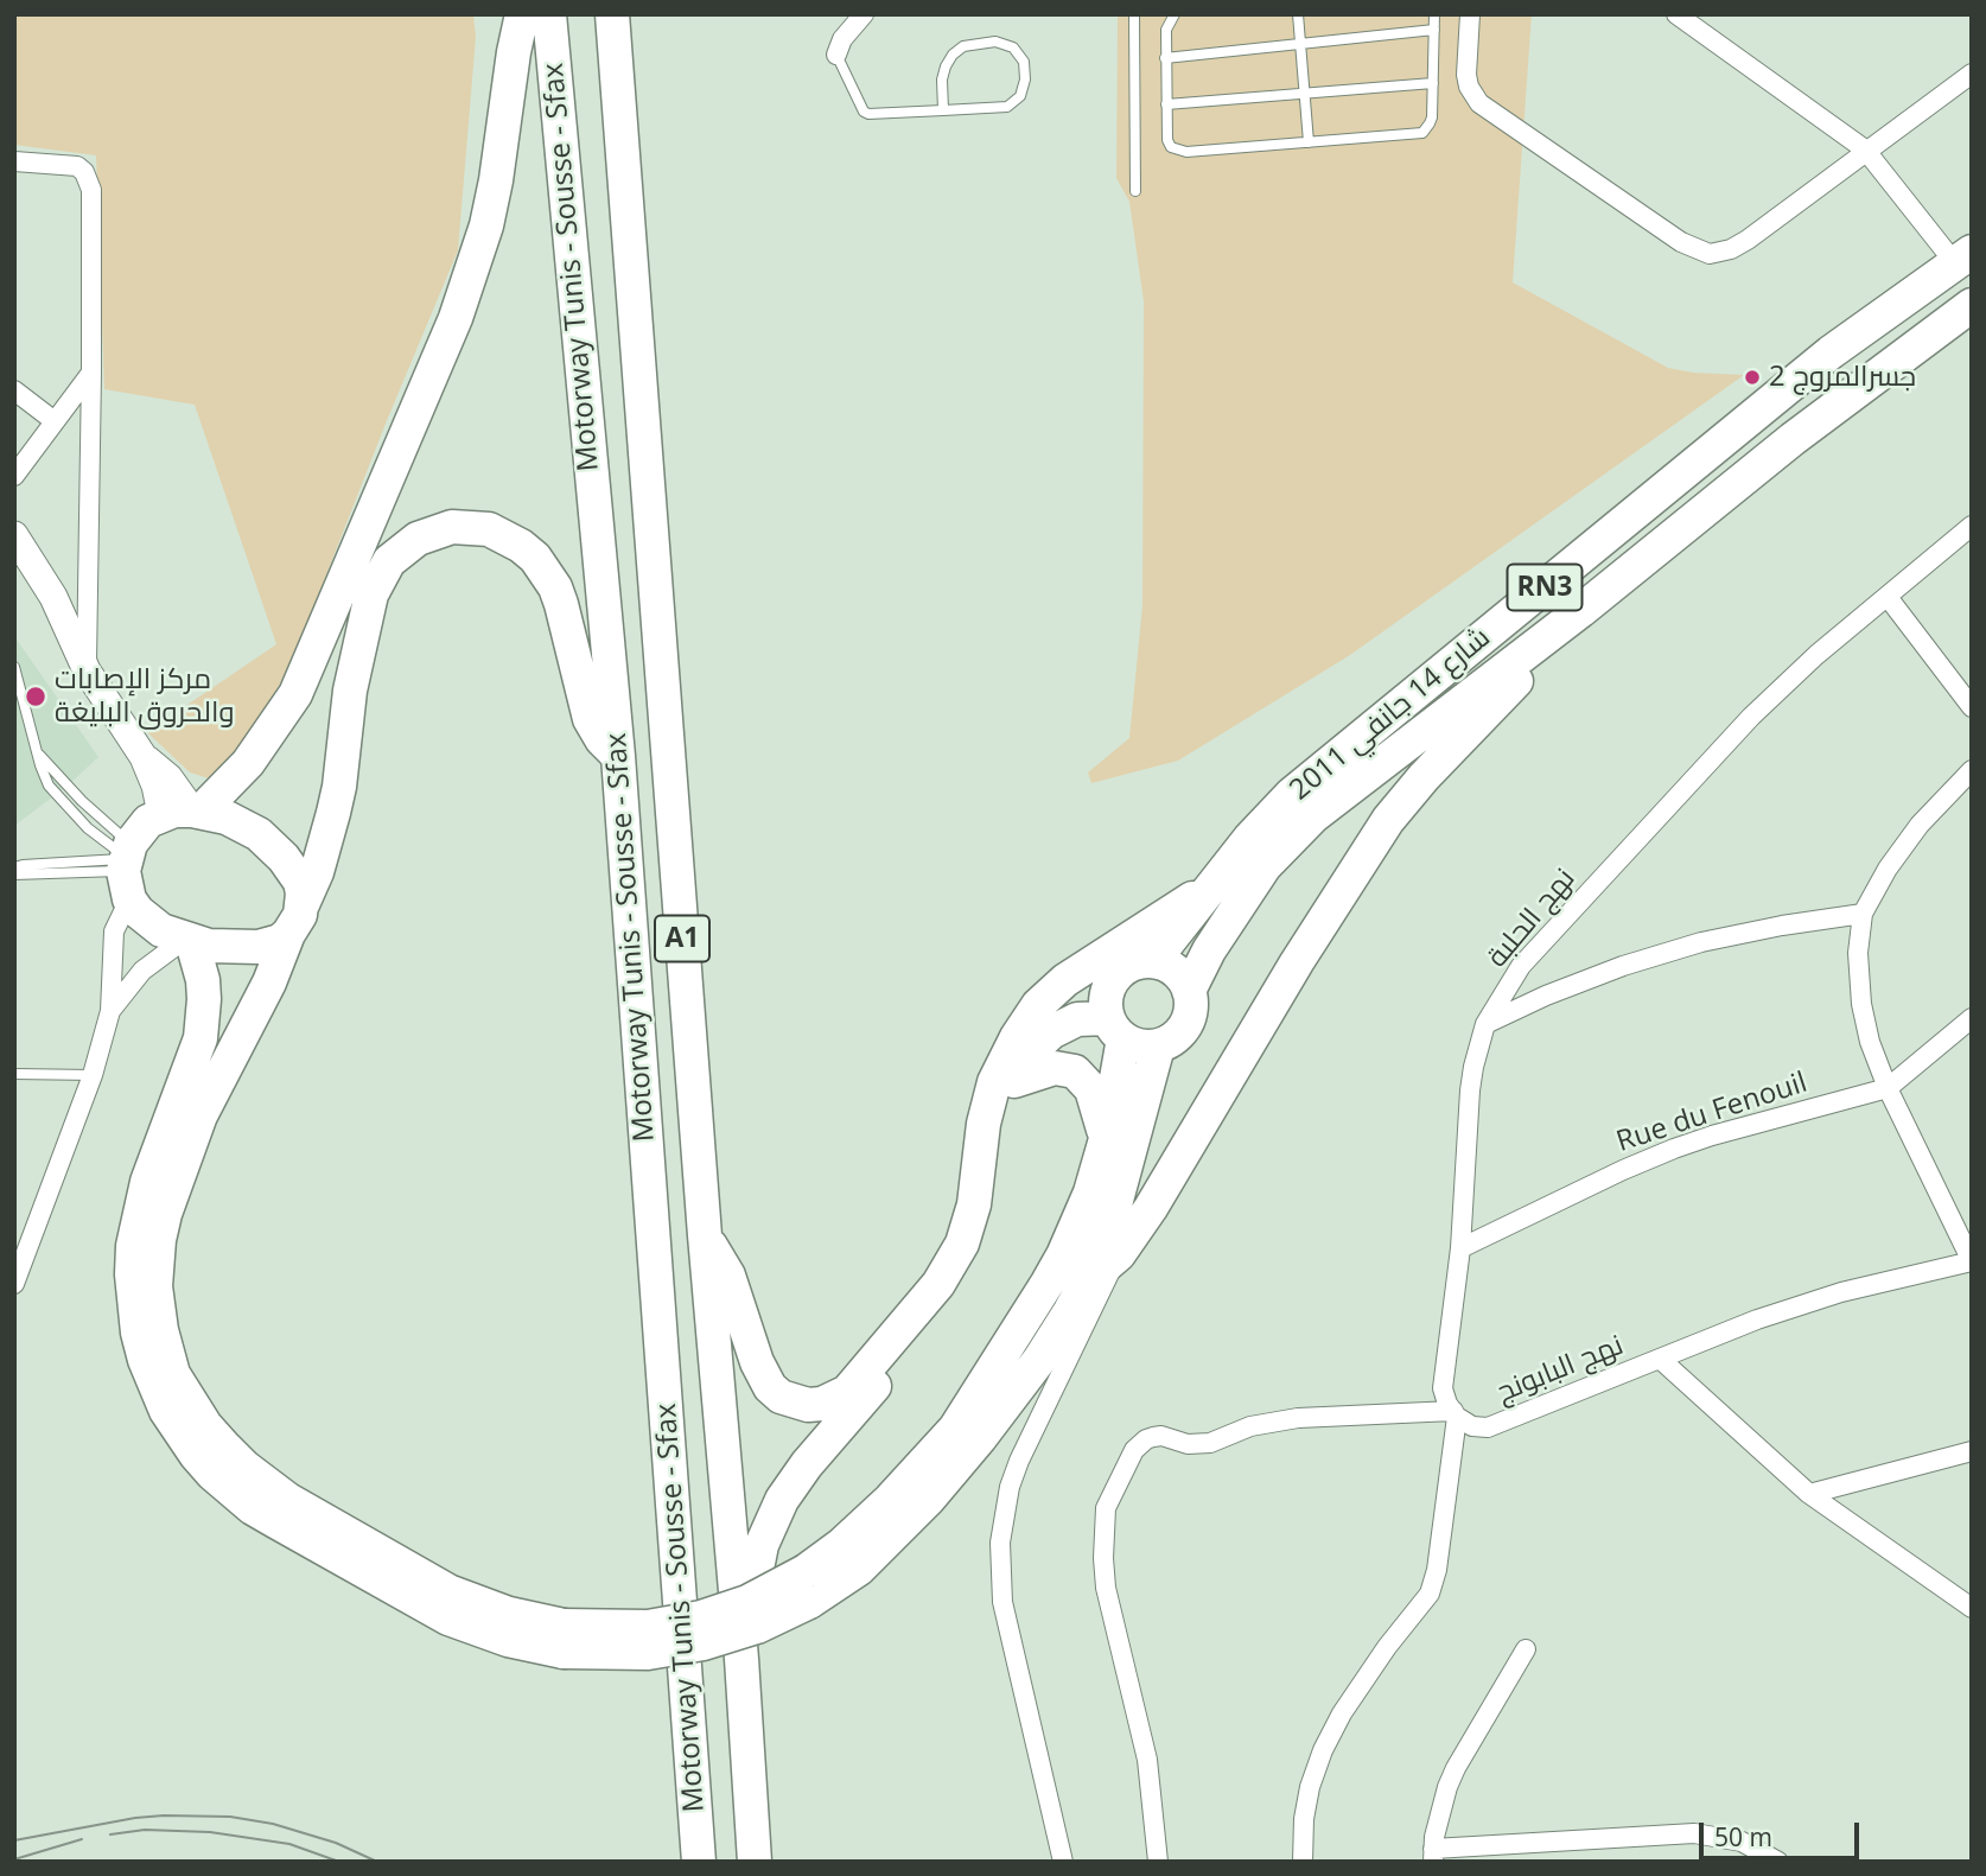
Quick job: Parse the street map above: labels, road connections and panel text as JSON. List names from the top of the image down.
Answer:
{
  "streets": {
    "highway": [
      "Motorway Tunis - Sousse - Sfax",
      "RN3",
      "شارع 14 جانفي 2011",
      "A1"
    ],
    "street": ["نهج الحلبة", "Rue du Fenouil", "نهج البابونج"]
  },
  "places": ["جسرالمروج 2", "مركز الإصابات والحروق البليغة"],
  "scale_bar": "50 m"
}
